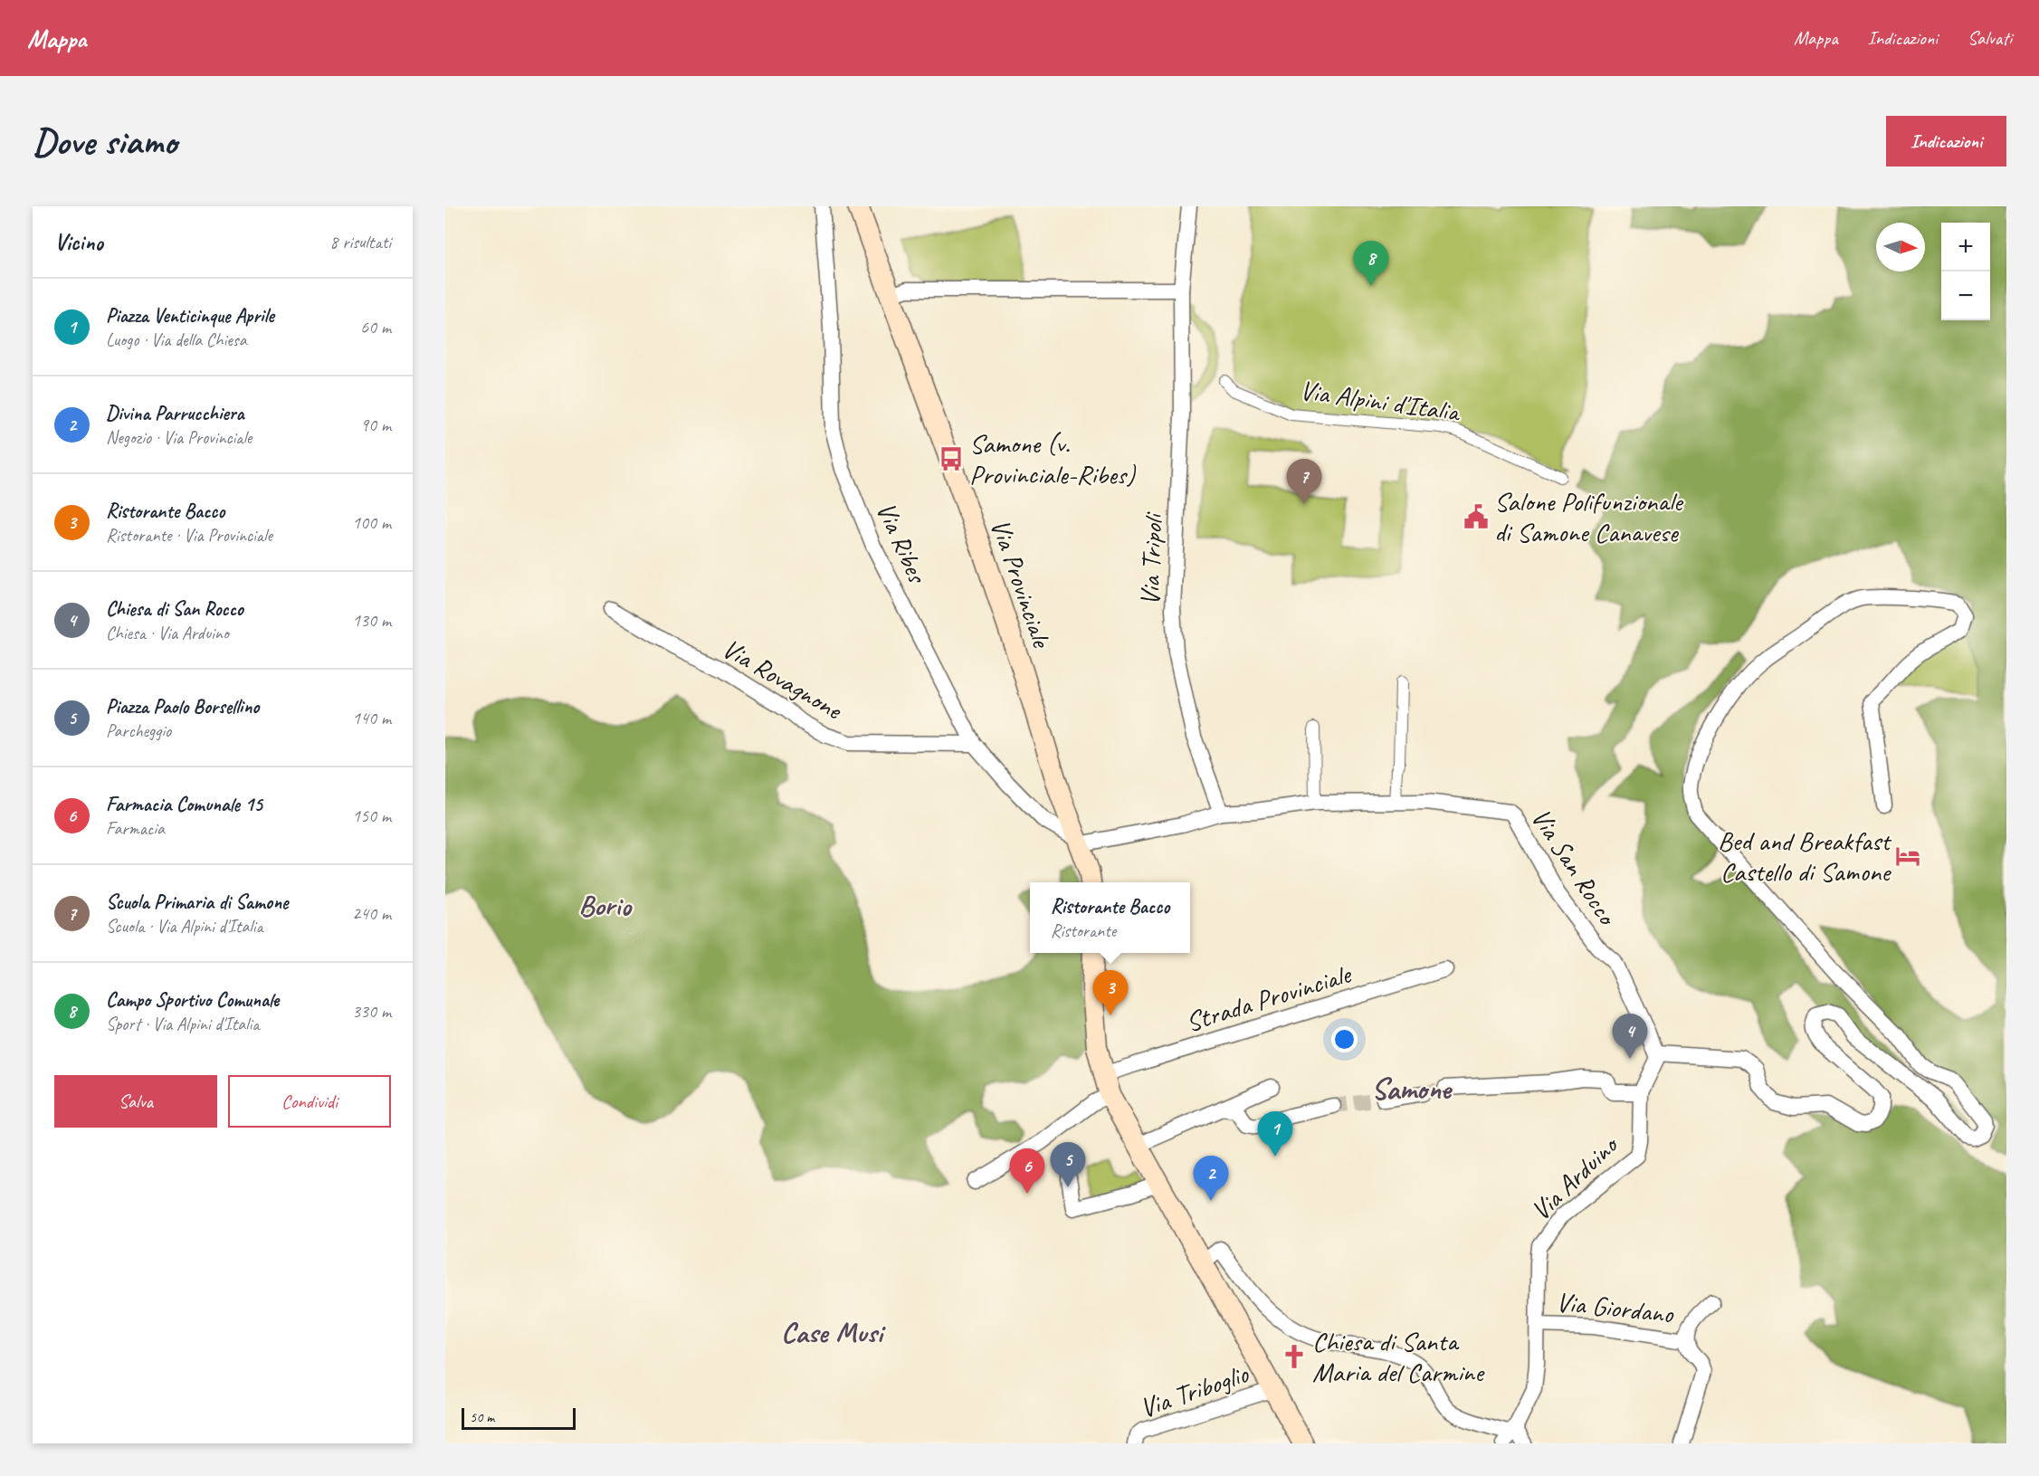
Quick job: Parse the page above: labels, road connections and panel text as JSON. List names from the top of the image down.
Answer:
{
  "streets": {
    "main road": ["Via Provinciale"],
    "street": [
      "Via Alpini d'Italia",
      "Via Ribes",
      "Via Tripoli",
      "Via Rovagnone",
      "Via San Rocco",
      "Strada Provinciale",
      "Via Arduino",
      "Via Giordano",
      "Via Triboglio"
    ]
  },
  "crossings": [
    ["Via Ribes", "Via Provinciale"],
    ["Via Ribes", "Via Rovagnone"],
    ["Via San Rocco", "Via Arduino"],
    ["Via Arduino", "Via Giordano"]
  ],
  "districts": ["Borio", "Samone", "Case Musi"],
  "places": {
    "bus stop": ["Samone (v. Provinciale-Ribes)"],
    "public building": ["Salone Polifunzionale di Samone Canavese"],
    "hotel": ["Bed and Breakfast Castello di Samone"],
    "church": ["Chiesa di Santa Maria del Carmine"]
  },
  "scale_bar": "50 m",
  "north": "right",
  "page": {
    "header": "Mappa",
    "nav": ["Mappa", "Indicazioni", "Salvati"],
    "buttons": [
      "Indicazioni",
      ["Salva", "Condividi"]
    ],
    "title": "Dove siamo",
    "heading": ["Vicino", "8 risultati"],
    "map_buttons": ["+", "−"],
    "pins": [
      "8",
      "7",
      "3",
      "4",
      "1",
      "5",
      "6",
      "2"
    ],
    "list": [
      {
        "mark": "1",
        "name": "Piazza Venticinque Aprile",
        "note": "Luogo · Via della Chiesa",
        "value": "60 m"
      },
      {
        "mark": "2",
        "name": "Divina Parrucchiera",
        "note": "Negozio · Via Provinciale",
        "value": "90 m"
      },
      {
        "mark": "3",
        "name": "Ristorante Bacco",
        "note": "Ristorante · Via Provinciale",
        "value": "100 m"
      },
      {
        "mark": "4",
        "name": "Chiesa di San Rocco",
        "note": "Chiesa · Via Arduino",
        "value": "130 m"
      },
      {
        "mark": "5",
        "name": "Piazza Paolo Borsellino",
        "note": "Parcheggio",
        "value": "140 m"
      },
      {
        "mark": "6",
        "name": "Farmacia Comunale 15",
        "note": "Farmacia",
        "value": "150 m"
      },
      {
        "mark": "7",
        "name": "Scuola Primaria di Samone",
        "note": "Scuola · Via Alpini d'Italia",
        "value": "240 m"
      },
      {
        "mark": "8",
        "name": "Campo Sportivo Comunale",
        "note": "Sport · Via Alpini d'Italia",
        "value": "330 m"
      }
    ],
    "popup": ["Ristorante Bacco", "Ristorante"],
    "scale": "50 m"
  }
}
